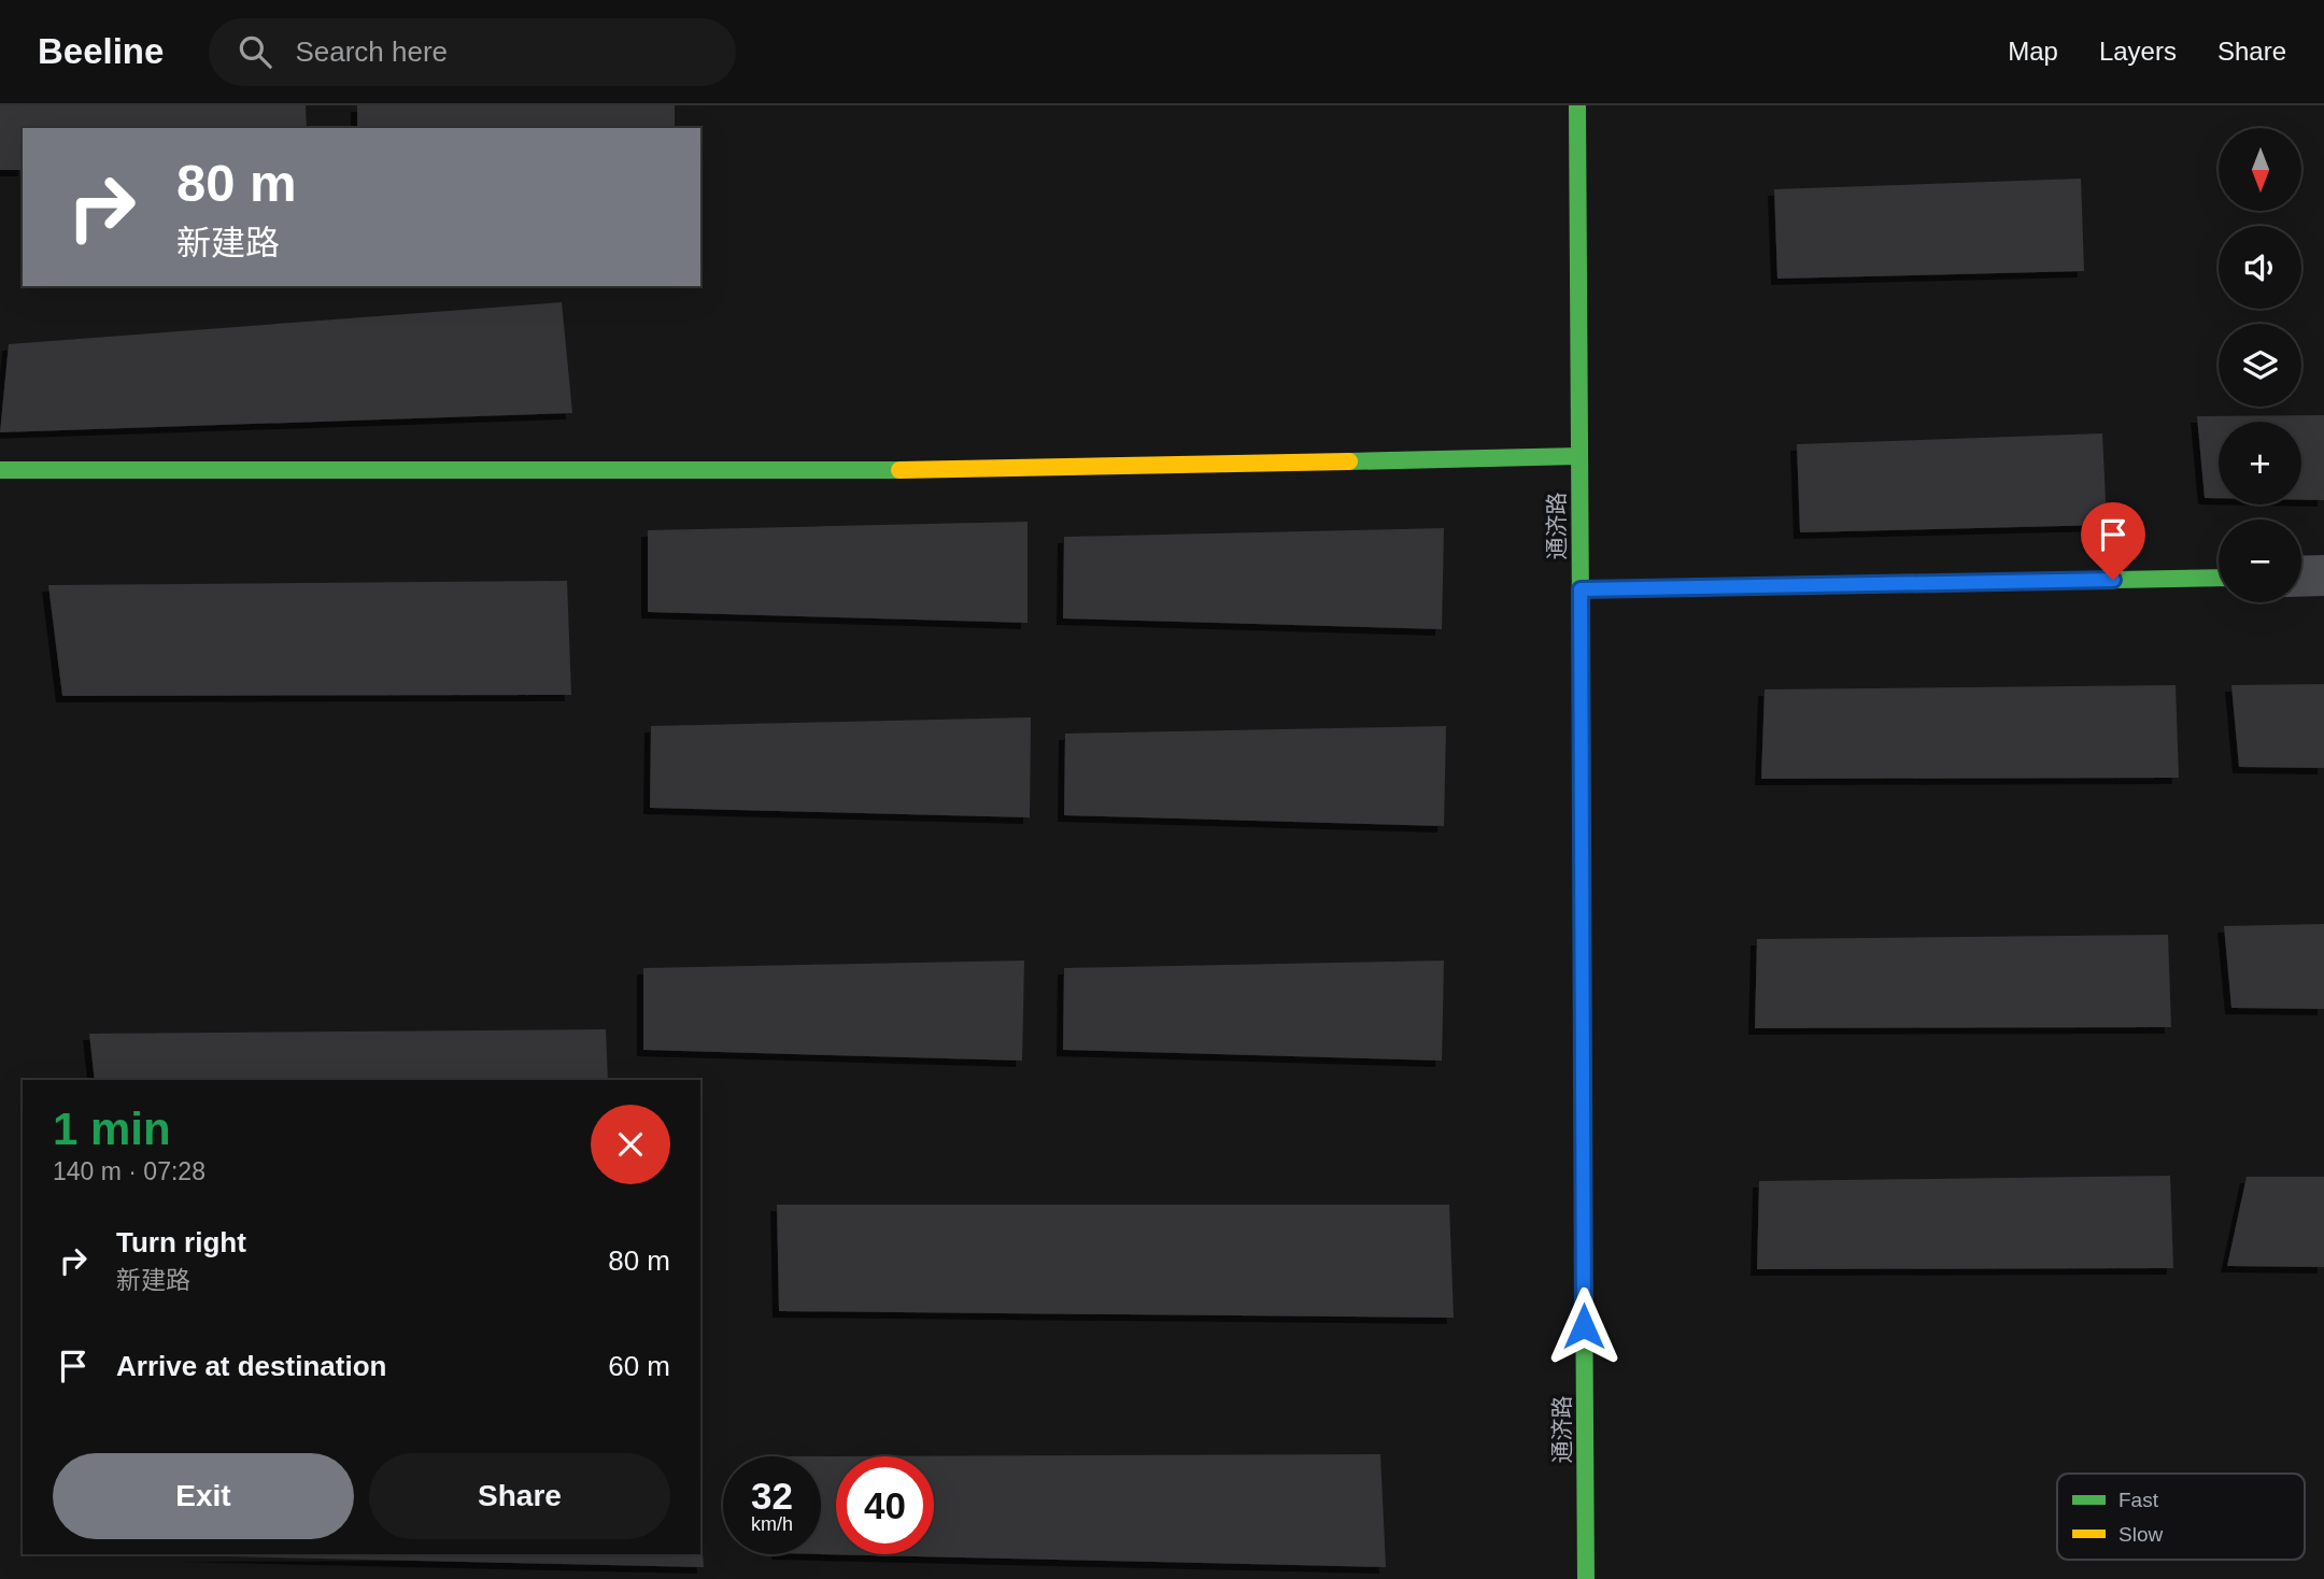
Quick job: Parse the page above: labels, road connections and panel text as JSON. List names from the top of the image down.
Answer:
{
  "streets": {
    "street": ["通济路"]
  },
  "legend": ["Fast", "Slow"],
  "north": "bottom",
  "page": {
    "header": "Beeline",
    "search": "Search here",
    "nav": ["Map", "Layers", "Share"],
    "map_buttons": ["+", "−"],
    "turn": ["80 m", "新建路"],
    "heading": ["1 min", "140 m · 07:28"],
    "list": [
      {
        "name": "Turn right",
        "note": "新建路",
        "value": "80 m"
      },
      {
        "name": "Arrive at destination",
        "value": "60 m"
      }
    ],
    "buttons": ["Exit", "Share"],
    "speed": "32 km/h",
    "limit": "40"
  }
}
